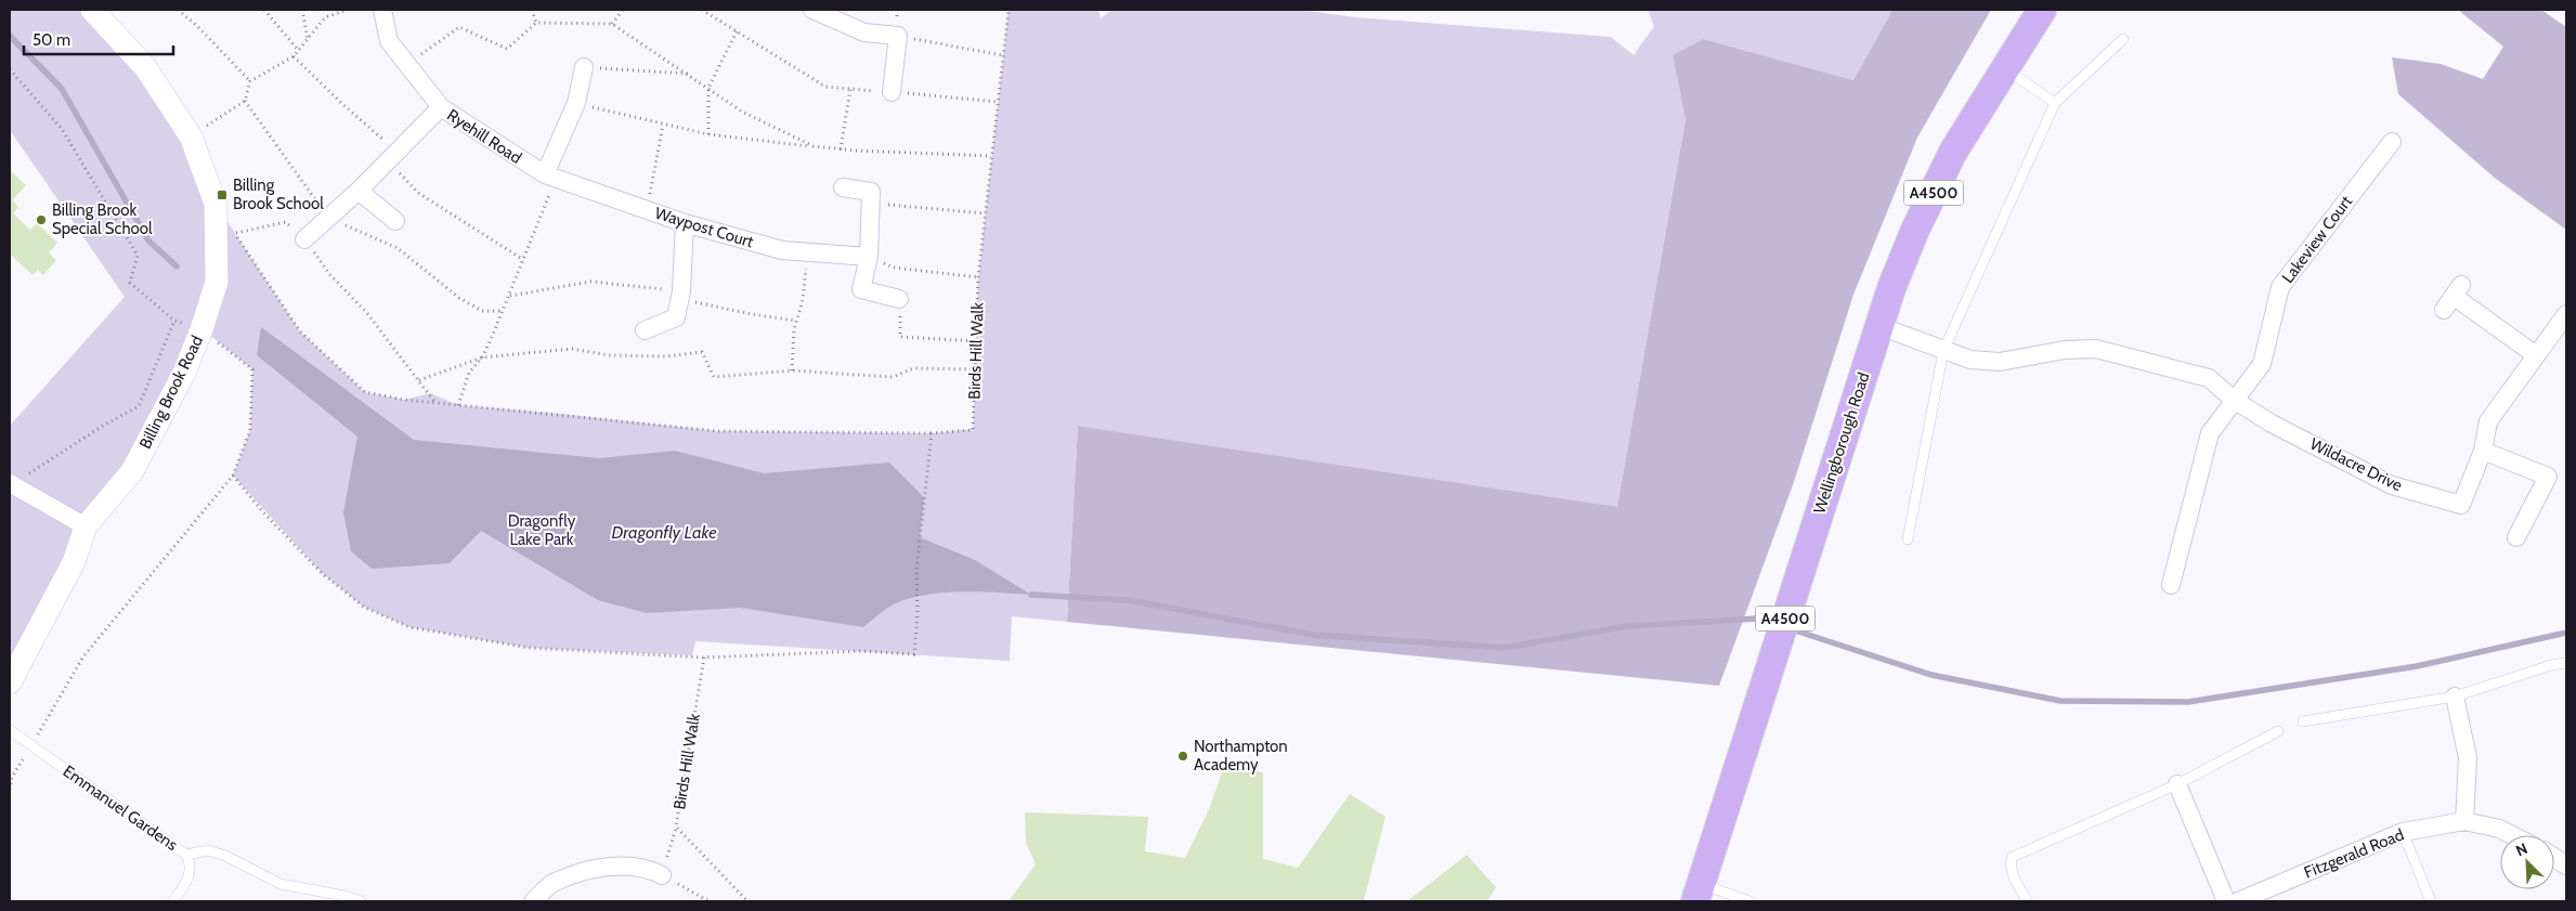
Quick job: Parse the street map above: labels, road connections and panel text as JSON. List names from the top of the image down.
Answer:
{
  "streets": {
    "main road": ["A4500", "Wellingborough Road"],
    "street": [
      "Ryehill Road",
      "Waypost Court",
      "Lakeview Court",
      "Billing Brook Road",
      "Wildacre Drive",
      "Fitzgerald Road"
    ],
    "lane": ["Emmanuel Gardens"],
    "path": ["Birds Hill Walk"]
  },
  "crossings": [
    ["Ryehill Road", "Waypost Court"],
    ["Lakeview Court", "Wildacre Drive"]
  ],
  "water": ["Dragonfly Lake"],
  "parks": ["Dragonfly Lake Park"],
  "places": {
    "transit": ["Billing Brook School"],
    "other": ["Billing Brook Special School", "Northampton Academy"]
  },
  "scale_bar": "50 m",
  "north": "top left"
}
